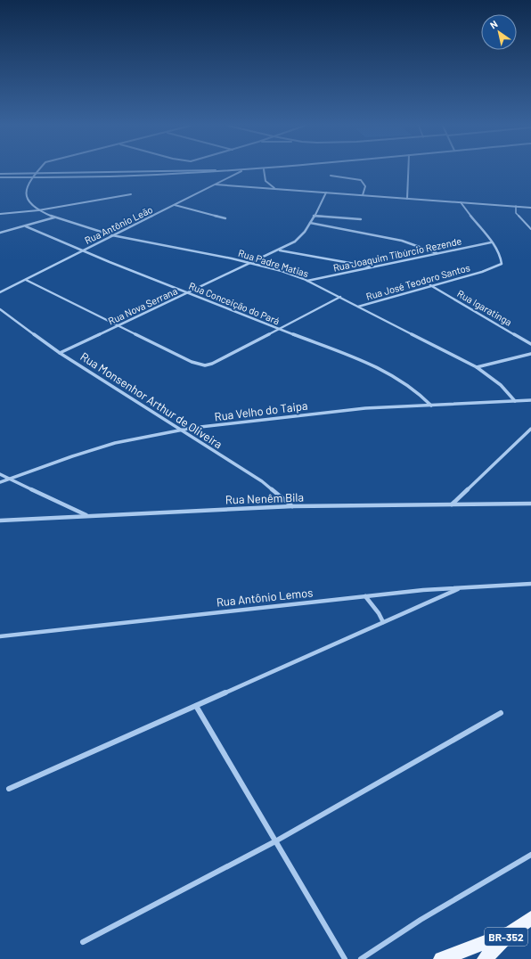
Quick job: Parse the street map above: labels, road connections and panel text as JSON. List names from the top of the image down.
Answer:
{
  "streets": {
    "main road": ["BR-352"],
    "street": [
      "Rua Antônio Leão",
      "Rua Joaquim Tibúrcio Rezende",
      "Rua Padre Matias",
      "Rua José Teodoro Santos",
      "Rua Conceição do Pará",
      "Rua Nova Serrana",
      "Rua Igaratinga",
      "Rua Monsenhor Arthur de Oliveira",
      "Rua Velho do Taipa",
      "Rua Nenêm Bila",
      "Rua Antônio Lemos"
    ]
  },
  "crossings": [
    ["Rua Antônio Leão", "Rua Padre Matias"],
    ["Rua Antônio Leão", "Rua Conceição do Pará"],
    ["Rua Joaquim Tibúrcio Rezende", "Rua Padre Matias"],
    ["Rua Joaquim Tibúrcio Rezende", "Rua José Teodoro Santos"],
    ["Rua Padre Matias", "Rua José Teodoro Santos"],
    ["Rua Padre Matias", "Rua Nova Serrana"],
    ["Rua Padre Matias", "Rua Velho do Taipa"],
    ["Rua José Teodoro Santos", "Rua Igaratinga"],
    ["Rua Conceição do Pará", "Rua Nova Serrana"],
    ["Rua Conceição do Pará", "Rua Velho do Taipa"],
    ["Rua Nova Serrana", "Rua Monsenhor Arthur de Oliveira"],
    ["Rua Monsenhor Arthur de Oliveira", "Rua Velho do Taipa"],
    ["Rua Monsenhor Arthur de Oliveira", "Rua Nenêm Bila"]
  ],
  "north": "top left"
}
